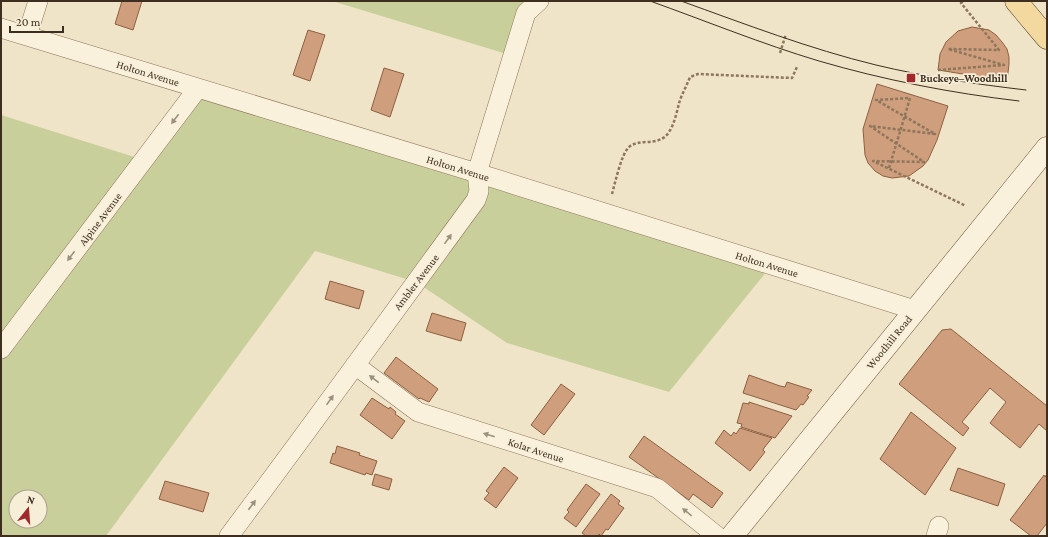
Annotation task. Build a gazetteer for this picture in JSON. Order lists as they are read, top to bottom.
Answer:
{
  "streets": {
    "main road": ["Woodhill Road"],
    "street": [
      "Holton Avenue",
      "Alpine Avenue",
      "Ambler Avenue",
      "Kolar Avenue"
    ]
  },
  "crossings": [
    ["Holton Avenue", "Alpine Avenue"],
    ["Holton Avenue", "Ambler Avenue"],
    ["Holton Avenue", "Woodhill Road"],
    ["Ambler Avenue", "Kolar Avenue"]
  ],
  "one_way": ["Alpine Avenue", "Ambler Avenue", "Kolar Avenue"],
  "places": {
    "transit": ["Buckeye–Woodhill"]
  },
  "scale_bar": "20 m",
  "north": "top"
}
